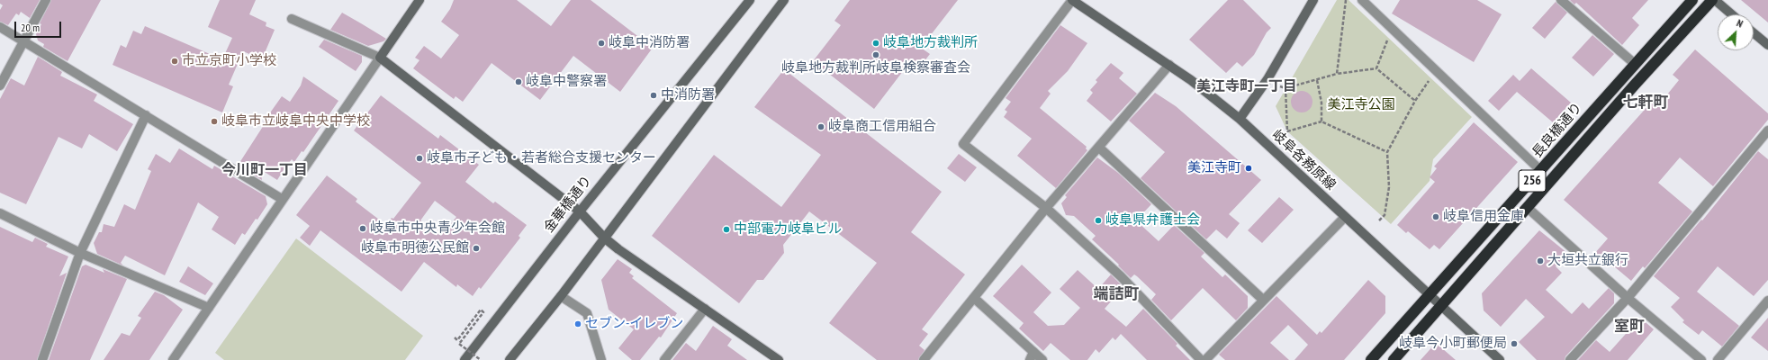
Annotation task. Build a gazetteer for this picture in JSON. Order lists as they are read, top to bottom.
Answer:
{
  "streets": {
    "highway": ["長良橋通り", "256"],
    "main road": ["岐阜各務原線", "金華橋通り"]
  },
  "crossings": [
    ["長良橋通り", "岐阜各務原線"],
    ["岐阜各務原線", "256"]
  ],
  "districts": [
    "美江寺町一丁目",
    "七軒町",
    "今川町一丁目",
    "端詰町",
    "室町"
  ],
  "parks": ["美江寺公園"],
  "places": [
    "岐阜中消防署",
    "岐阜地方裁判所",
    "岐阜地方裁判所岐阜検察審査会",
    "市立京町小学校",
    "岐阜中警察署",
    "中消防署",
    "岐阜市立岐阜中央中学校",
    "岐阜商工信用組合",
    "岐阜市子ども・若者総合支援センター",
    "美江寺町",
    "岐阜信用金庫",
    "岐阜県弁護士会",
    "岐阜市中央青少年会館",
    "中部電力岐阜ビル",
    "岐阜市明徳公民館",
    "大垣共立銀行",
    "セブン-イレブン",
    "岐阜今小町郵便局"
  ],
  "scale_bar": "20 m",
  "north": "top right"
}
